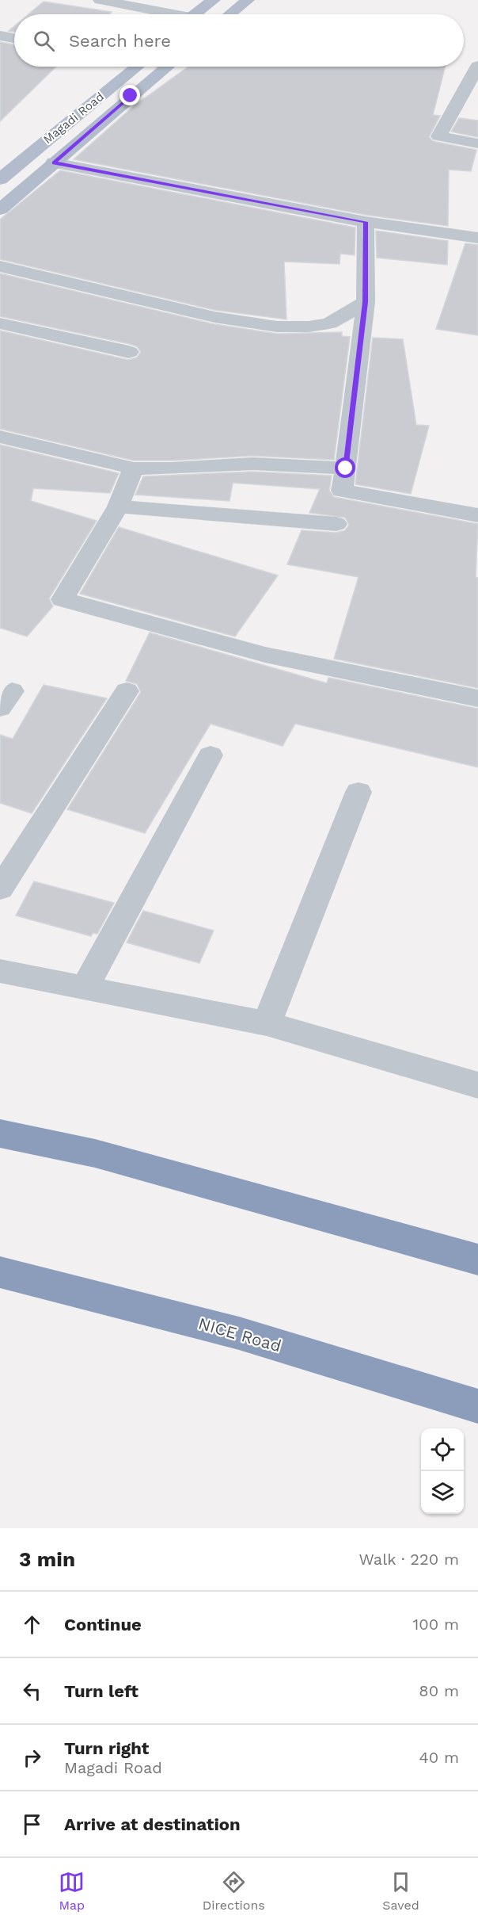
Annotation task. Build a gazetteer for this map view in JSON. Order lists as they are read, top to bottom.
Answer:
{
  "streets": {
    "highway": ["NICE Road"],
    "main road": ["Magadi Road"]
  },
  "page": {
    "search": "Search here",
    "heading": ["3 min", "Walk · 220 m"],
    "list": [
      ["Continue", "100 m"],
      ["Turn left", "80 m"],
      ["Turn right", "Magadi Road", "40 m"],
      "Arrive at destination"
    ],
    "nav": ["Map", "Directions", "Saved"]
  }
}
